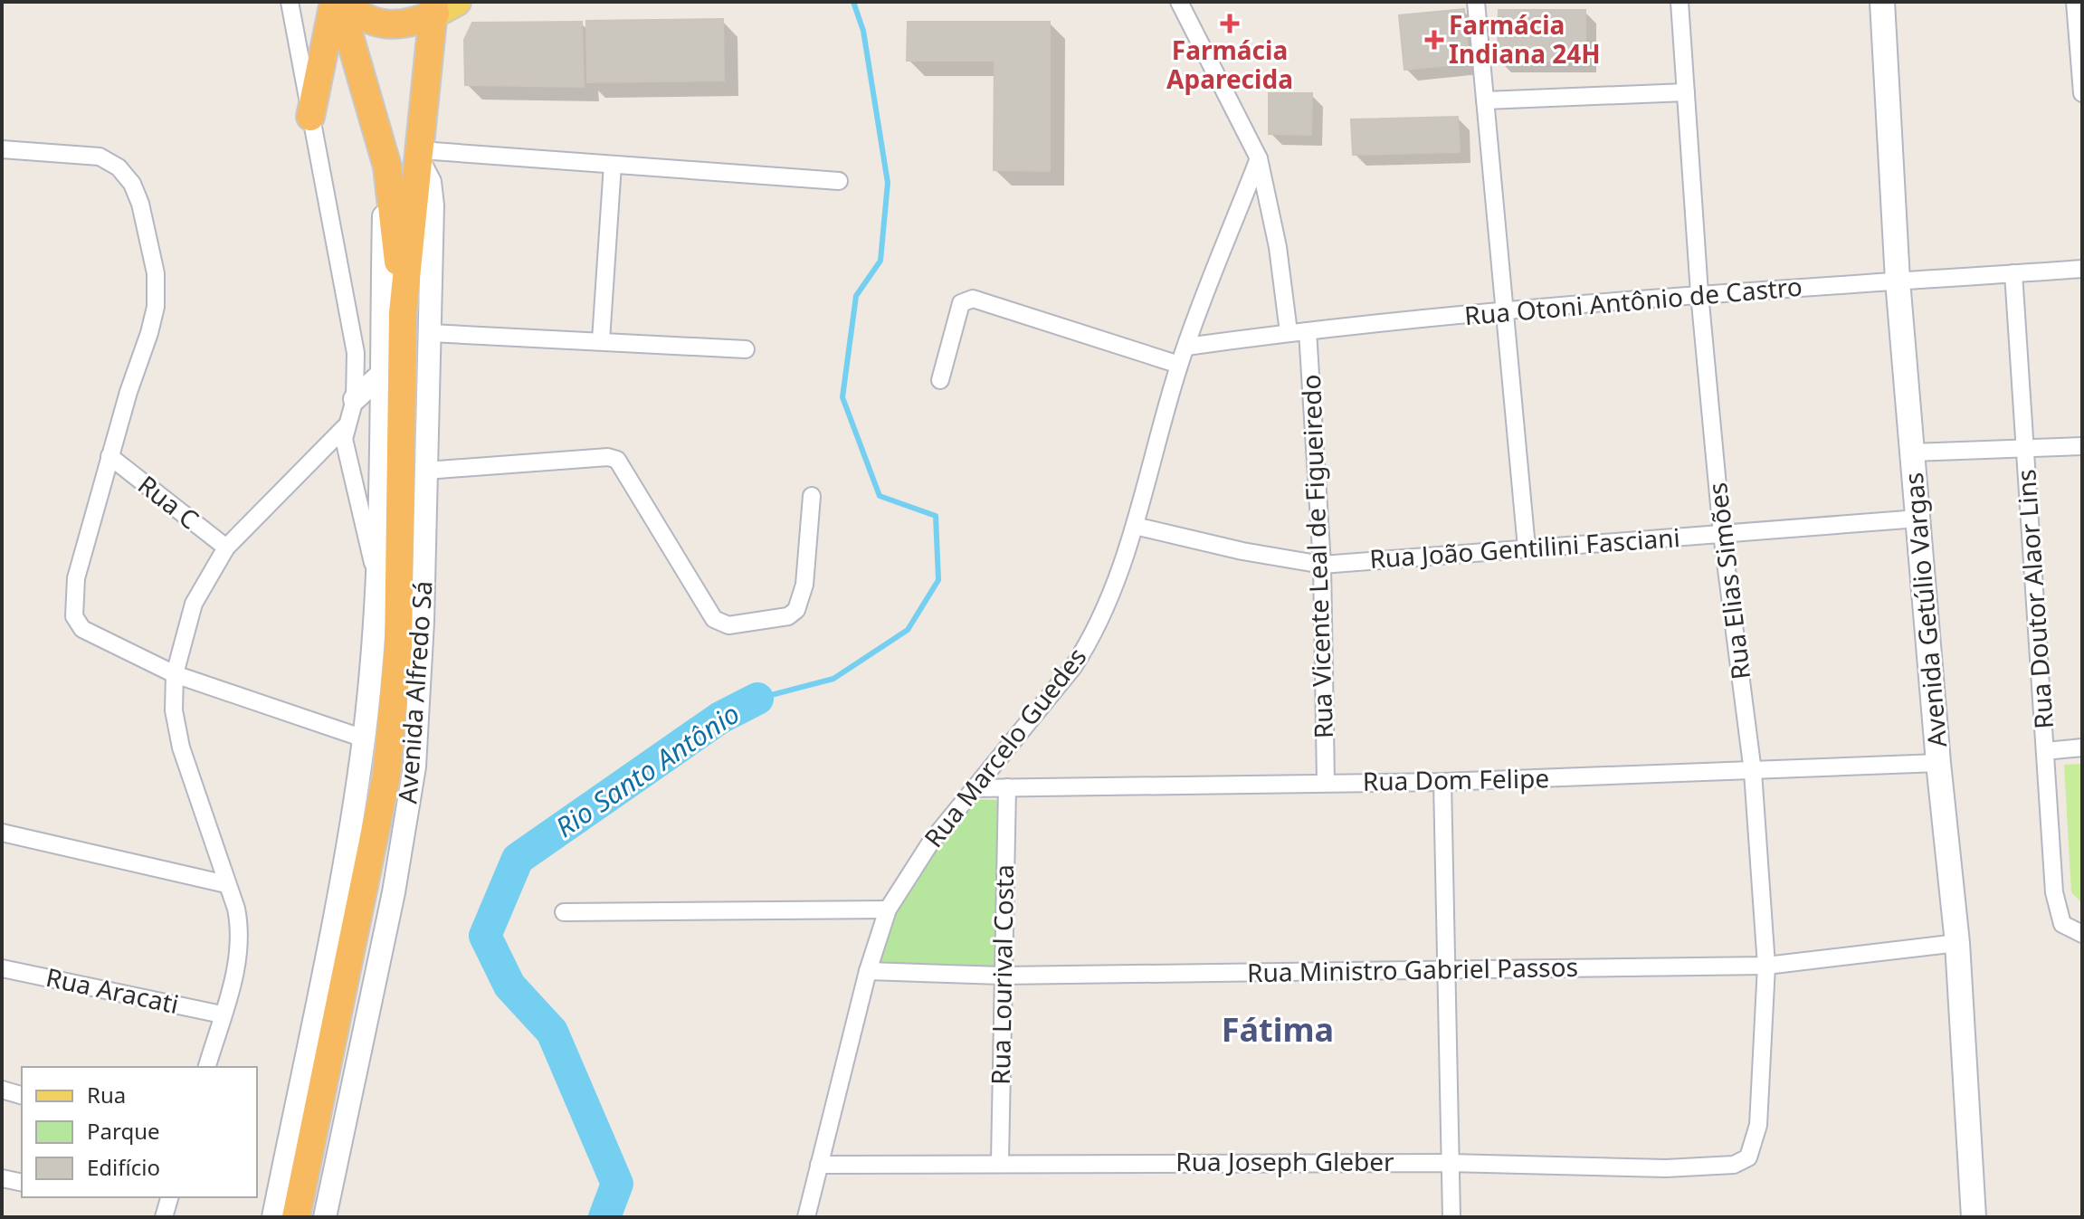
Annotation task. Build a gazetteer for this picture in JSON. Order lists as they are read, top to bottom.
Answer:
{
  "streets": {
    "highway": ["Avenida Alfredo Sá"],
    "main road": ["Avenida Getúlio Vargas"],
    "street": [
      "Rua Otoni Antônio de Castro",
      "Rua C",
      "Rua João Gentilini Fasciani",
      "Rua Vicente Leal de Figueiredo",
      "Rua Elias Simões",
      "Rua Doutor Alaor Lins",
      "Rua Marcelo Guedes",
      "Rua Dom Felipe",
      "Rua Ministro Gabriel Passos",
      "Rua Lourival Costa",
      "Rua Aracati",
      "Rua Joseph Gleber"
    ]
  },
  "crossings": [
    ["Rua Otoni Antônio de Castro", "Rua Vicente Leal de Figueiredo"],
    ["Rua Otoni Antônio de Castro", "Rua Elias Simões"],
    ["Rua Otoni Antônio de Castro", "Rua Doutor Alaor Lins"],
    ["Rua Otoni Antônio de Castro", "Avenida Getúlio Vargas"],
    ["Rua Otoni Antônio de Castro", "Rua Marcelo Guedes"],
    ["Rua João Gentilini Fasciani", "Rua Vicente Leal de Figueiredo"],
    ["Rua João Gentilini Fasciani", "Rua Elias Simões"],
    ["Rua João Gentilini Fasciani", "Avenida Getúlio Vargas"],
    ["Rua João Gentilini Fasciani", "Rua Marcelo Guedes"],
    ["Rua Vicente Leal de Figueiredo", "Rua Dom Felipe"],
    ["Rua Elias Simões", "Rua Dom Felipe"],
    ["Rua Elias Simões", "Rua Ministro Gabriel Passos"],
    ["Rua Elias Simões", "Rua Joseph Gleber"],
    ["Avenida Getúlio Vargas", "Rua Dom Felipe"],
    ["Avenida Getúlio Vargas", "Rua Ministro Gabriel Passos"],
    ["Rua Marcelo Guedes", "Rua Dom Felipe"],
    ["Rua Marcelo Guedes", "Rua Ministro Gabriel Passos"],
    ["Rua Marcelo Guedes", "Rua Joseph Gleber"],
    ["Rua Dom Felipe", "Rua Lourival Costa"],
    ["Rua Ministro Gabriel Passos", "Rua Lourival Costa"],
    ["Rua Lourival Costa", "Rua Joseph Gleber"]
  ],
  "districts": ["Fátima"],
  "water": ["Rio Santo Antônio"],
  "places": {
    "health": ["Farmácia Aparecida", "Farmácia Indiana 24H"]
  },
  "legend": ["Rua", "Parque", "Edifício"]
}
